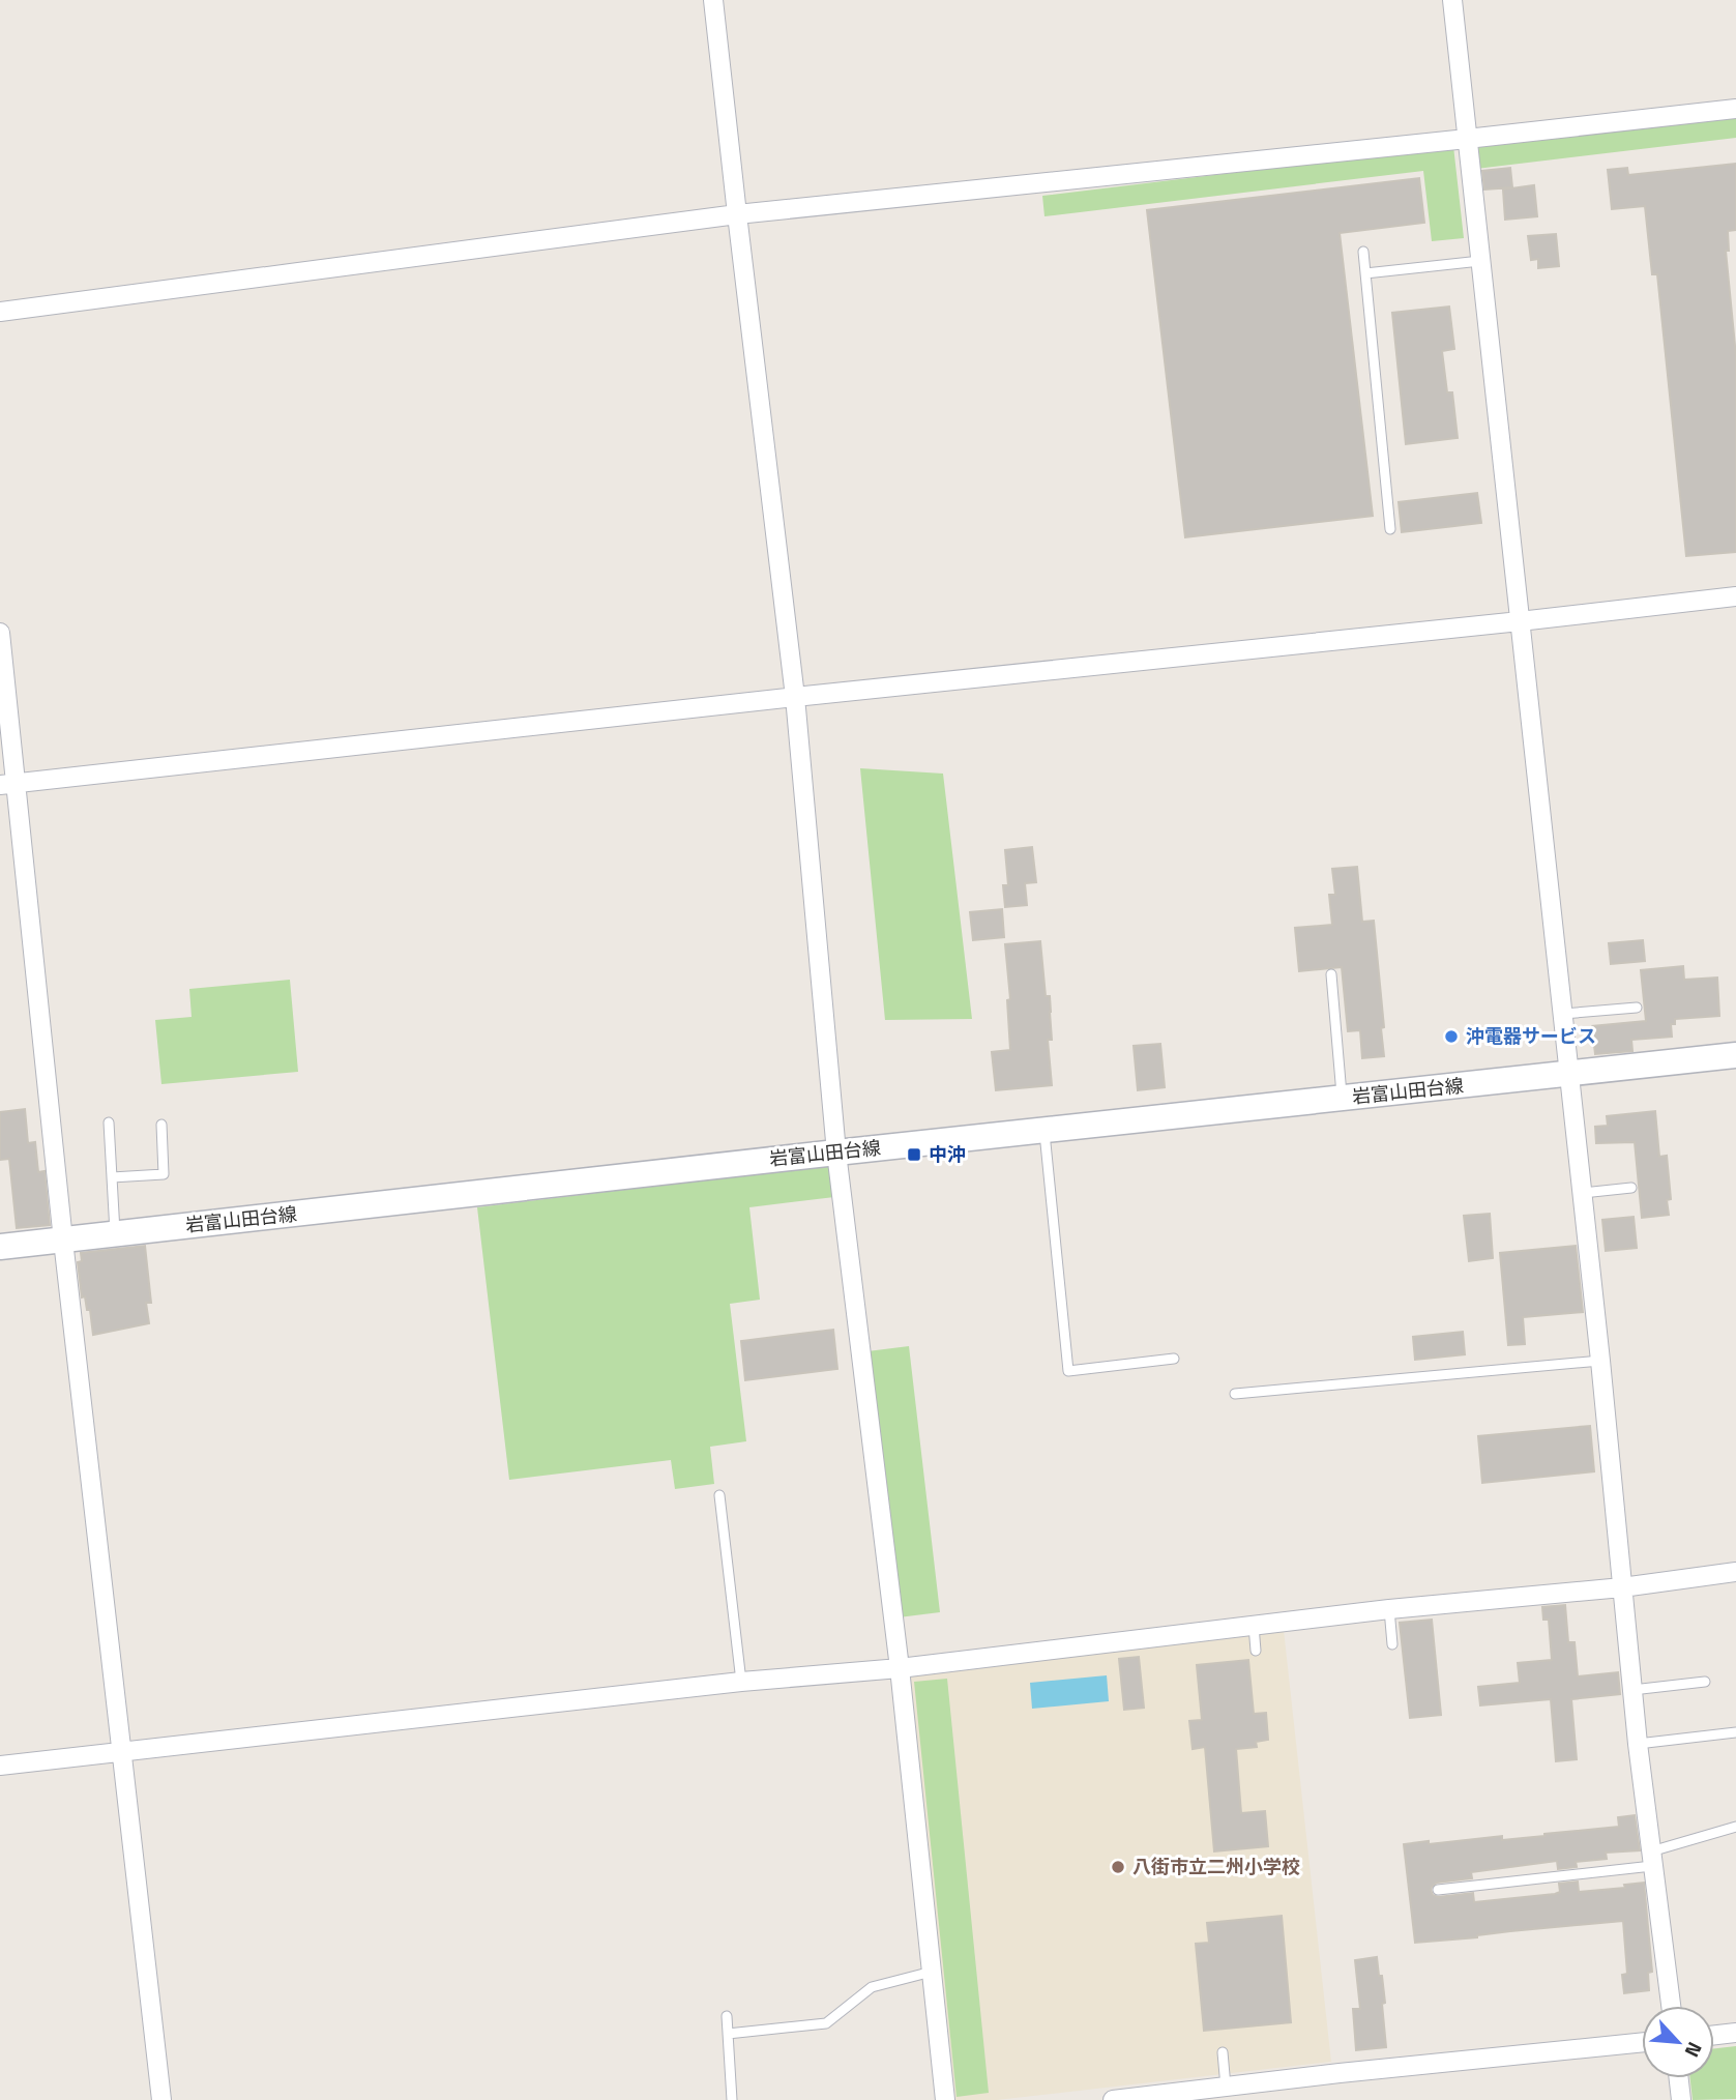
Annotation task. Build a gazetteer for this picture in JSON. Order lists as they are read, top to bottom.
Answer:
{
  "streets": {
    "main road": ["岩富山田台線"]
  },
  "places": {
    "other": ["沖電器サービス", "八街市立二州小学校"],
    "transit": ["中沖"]
  },
  "north": "bottom right"
}
